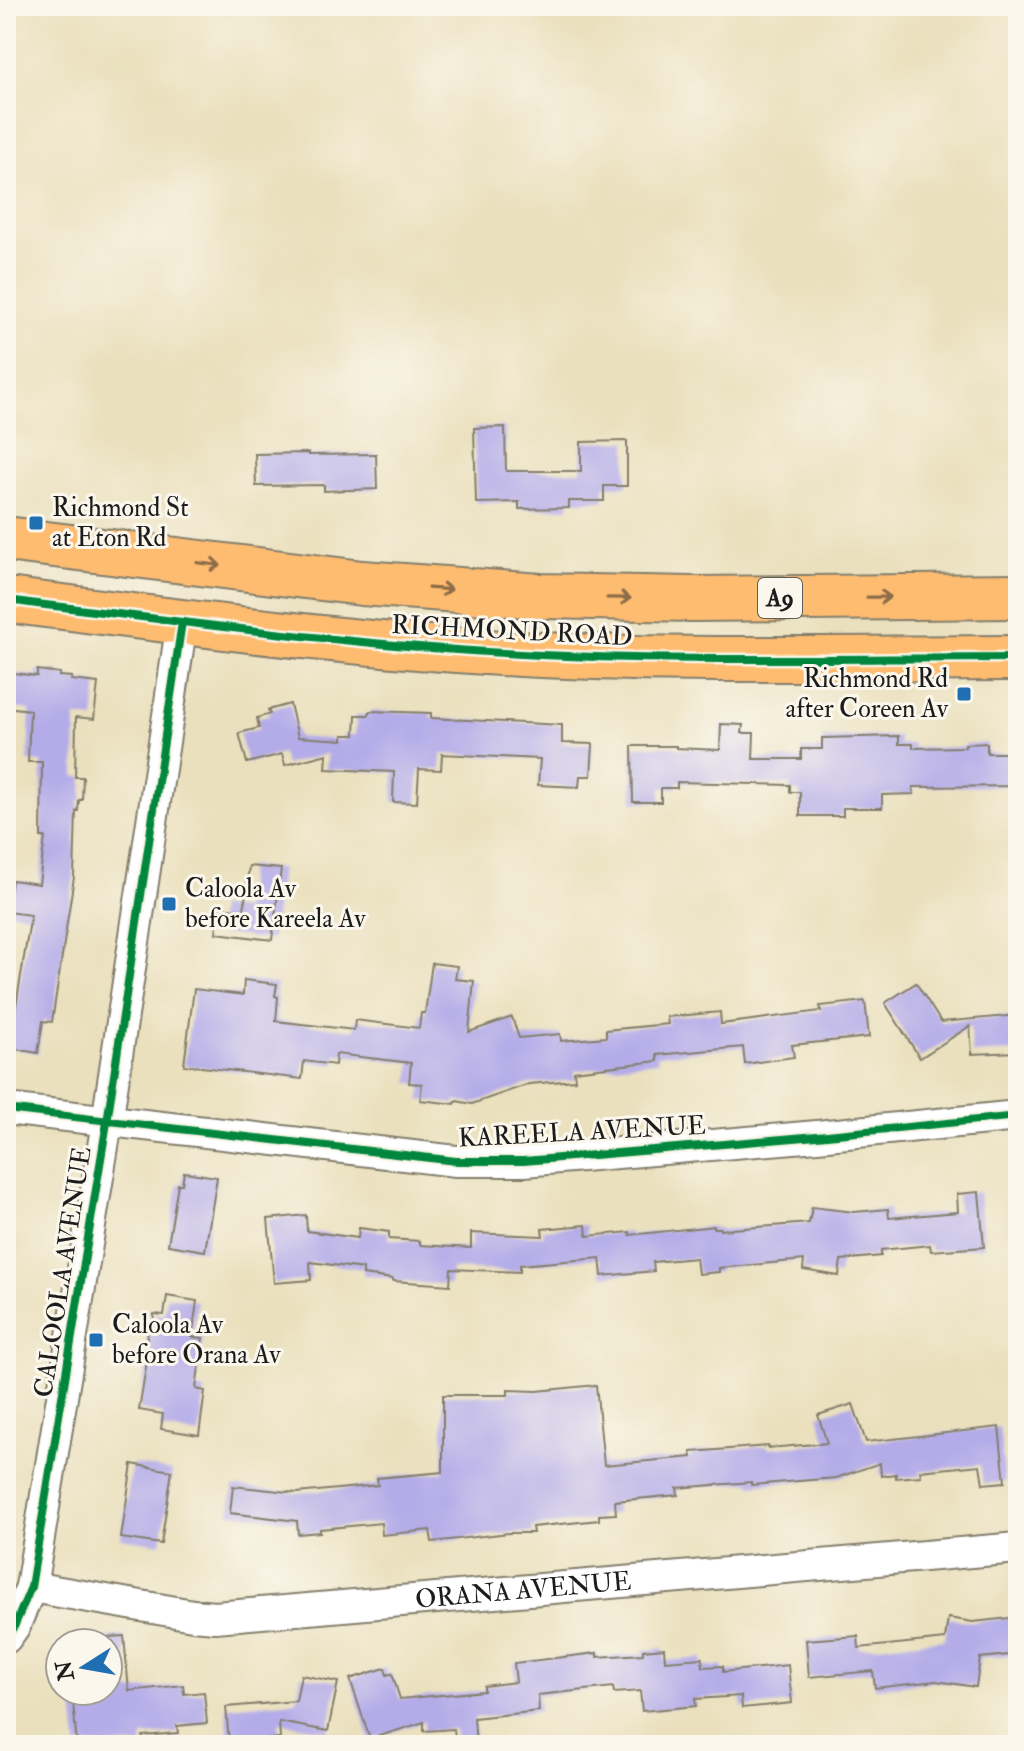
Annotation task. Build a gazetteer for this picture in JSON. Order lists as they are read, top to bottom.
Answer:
{
  "streets": {
    "highway": ["A9", "RICHMOND ROAD"],
    "street": ["KAREELA AVENUE", "CALOOLA AVENUE", "ORANA AVENUE"]
  },
  "crossings": [
    ["RICHMOND ROAD", "CALOOLA AVENUE"],
    ["KAREELA AVENUE", "CALOOLA AVENUE"],
    ["CALOOLA AVENUE", "ORANA AVENUE"]
  ],
  "places": {
    "transit": [
      "Richmond St at Eton Rd",
      "Richmond Rd after Coreen Av",
      "Caloola Av before Kareela Av",
      "Caloola Av before Orana Av"
    ]
  },
  "north": "left"
}
